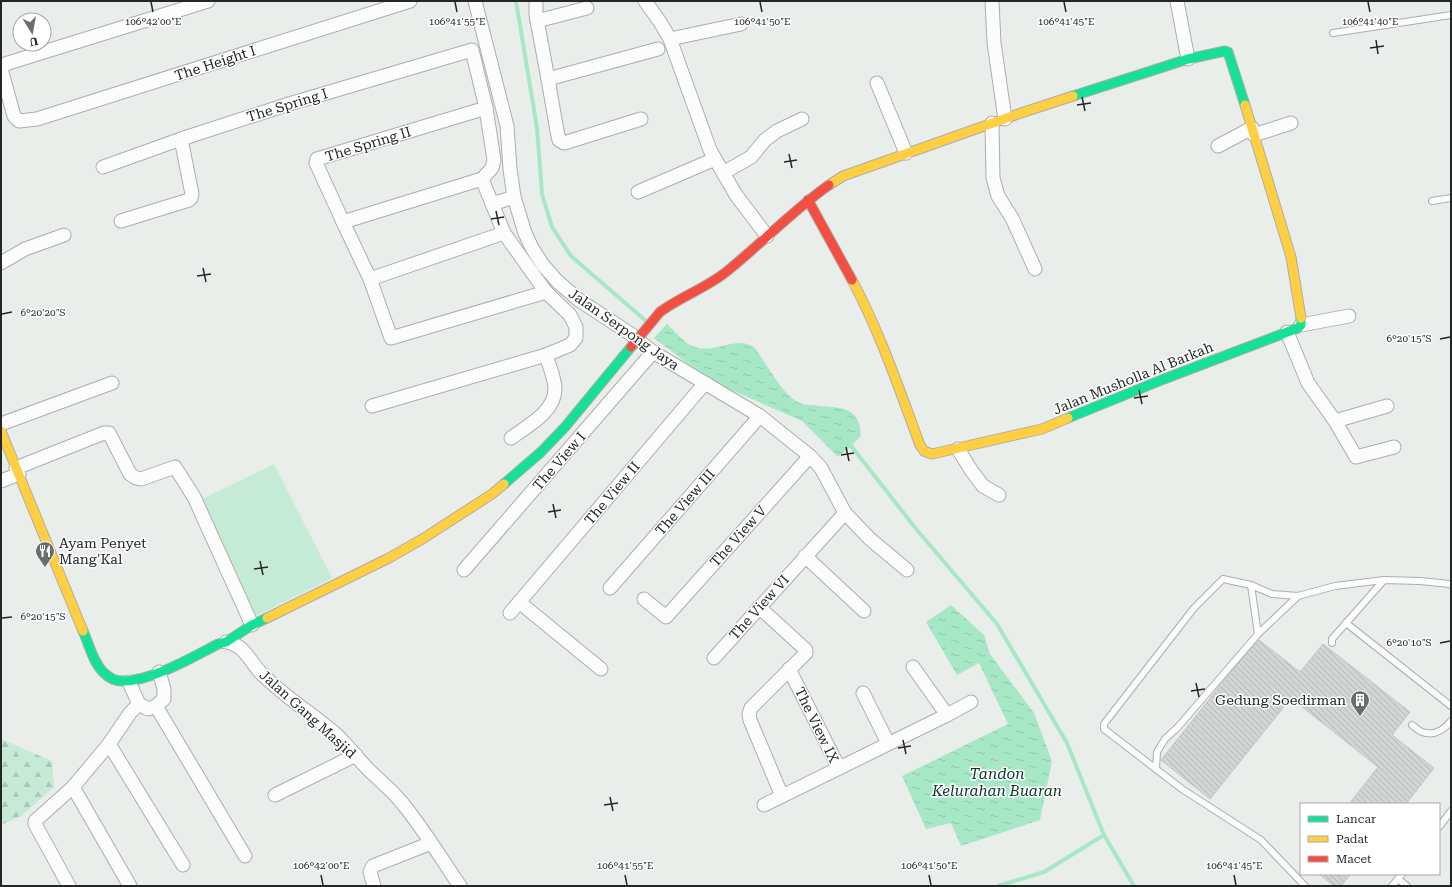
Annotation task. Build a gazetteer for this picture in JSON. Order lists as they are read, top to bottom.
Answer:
{
  "streets": {
    "street": [
      "The Height I",
      "The Spring I",
      "The Spring II",
      "Jalan Serpong Jaya",
      "Jalan Musholla Al Barkah",
      "The View I",
      "The View II",
      "The View III",
      "The View V",
      "The View VI",
      "Jalan Gang Masjid",
      "The View IX"
    ]
  },
  "crossings": [
    ["The Spring I", "The Spring II"],
    ["Jalan Serpong Jaya", "The View I"],
    ["Jalan Serpong Jaya", "The View II"],
    ["Jalan Serpong Jaya", "The View III"],
    ["Jalan Serpong Jaya", "The View V"],
    ["Jalan Serpong Jaya", "The View VI"],
    ["The View VI", "The View IX"]
  ],
  "water": ["Tandon Kelurahan Buaran"],
  "places": {
    "restaurant": ["Ayam Penyet Mang'Kal"],
    "building": ["Gedung Soedirman"]
  },
  "legend": ["Lancar", "Padat", "Macet"],
  "north": "bottom",
  "coordinates": [
    "106°42'00\"E",
    "106°41'55\"E",
    "106°41'50\"E",
    "106°41'45\"E",
    "106°41'40\"E",
    "6°20'20\"S",
    "6°20'15\"S",
    "6°20'10\"S"
  ]
}
